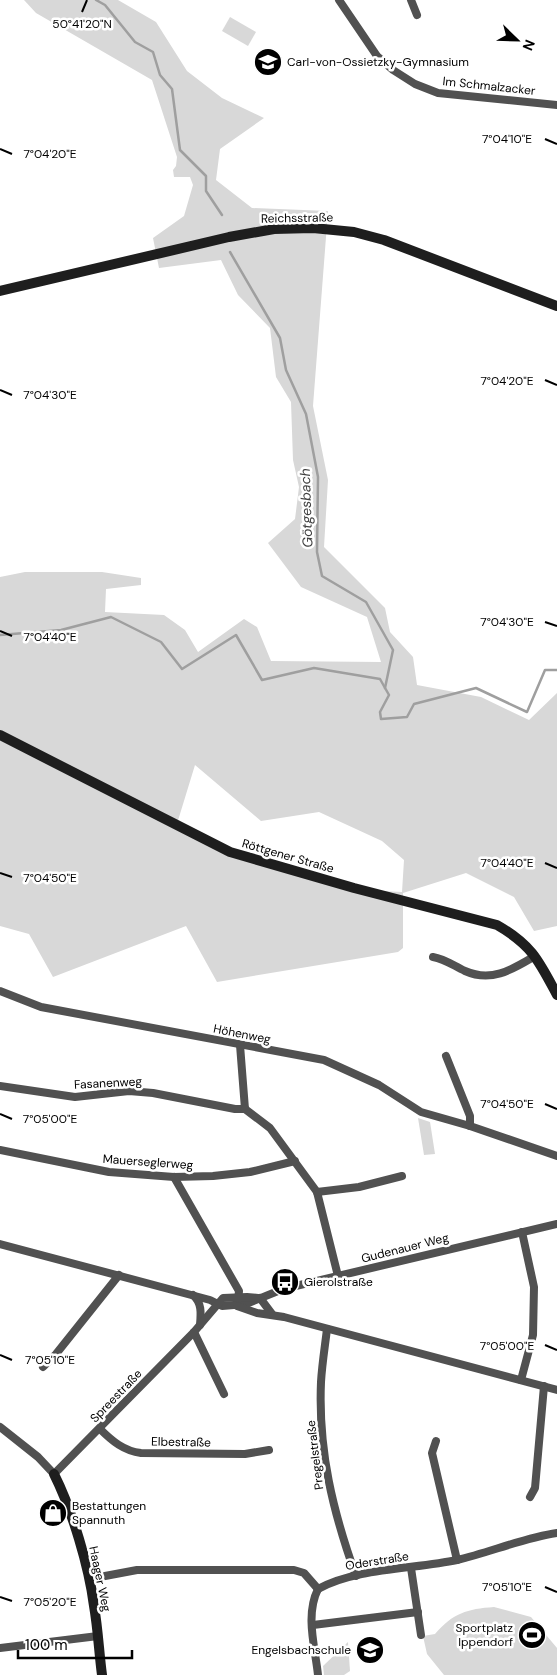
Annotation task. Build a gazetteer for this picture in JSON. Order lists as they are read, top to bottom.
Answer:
{
  "streets": {
    "street": [
      "Im Schmalzacker",
      "Reichsstraße",
      "Röttgener Straße",
      "Höhenweg",
      "Fasanenweg",
      "Mauerseglerweg",
      "Gudenauer Weg",
      "Spreestraße",
      "Elbestraße",
      "Pregelstraße",
      "Oderstraße",
      "Haager Weg"
    ]
  },
  "crossings": [
    ["Gudenauer Weg", "Spreestraße"],
    ["Spreestraße", "Elbestraße"],
    ["Spreestraße", "Haager Weg"],
    ["Pregelstraße", "Oderstraße"]
  ],
  "water": ["Götgesbach"],
  "places": {
    "school or university": ["Carl-von-Ossietzky-Gymnasium", "Engelsbachschule"],
    "bus stop": ["Gierolstraße"],
    "shop": ["Bestattungen Spannuth"],
    "sports": ["Sportplatz Ippendorf"]
  },
  "scale_bar": "100 m",
  "north": "bottom right",
  "coordinates": [
    "50°41'20\"N",
    "7°04'10\"E",
    "7°04'20\"E",
    "7°04'30\"E",
    "7°04'40\"E",
    "7°04'50\"E",
    "7°05'00\"E",
    "7°05'10\"E",
    "7°05'20\"E"
  ]
}
